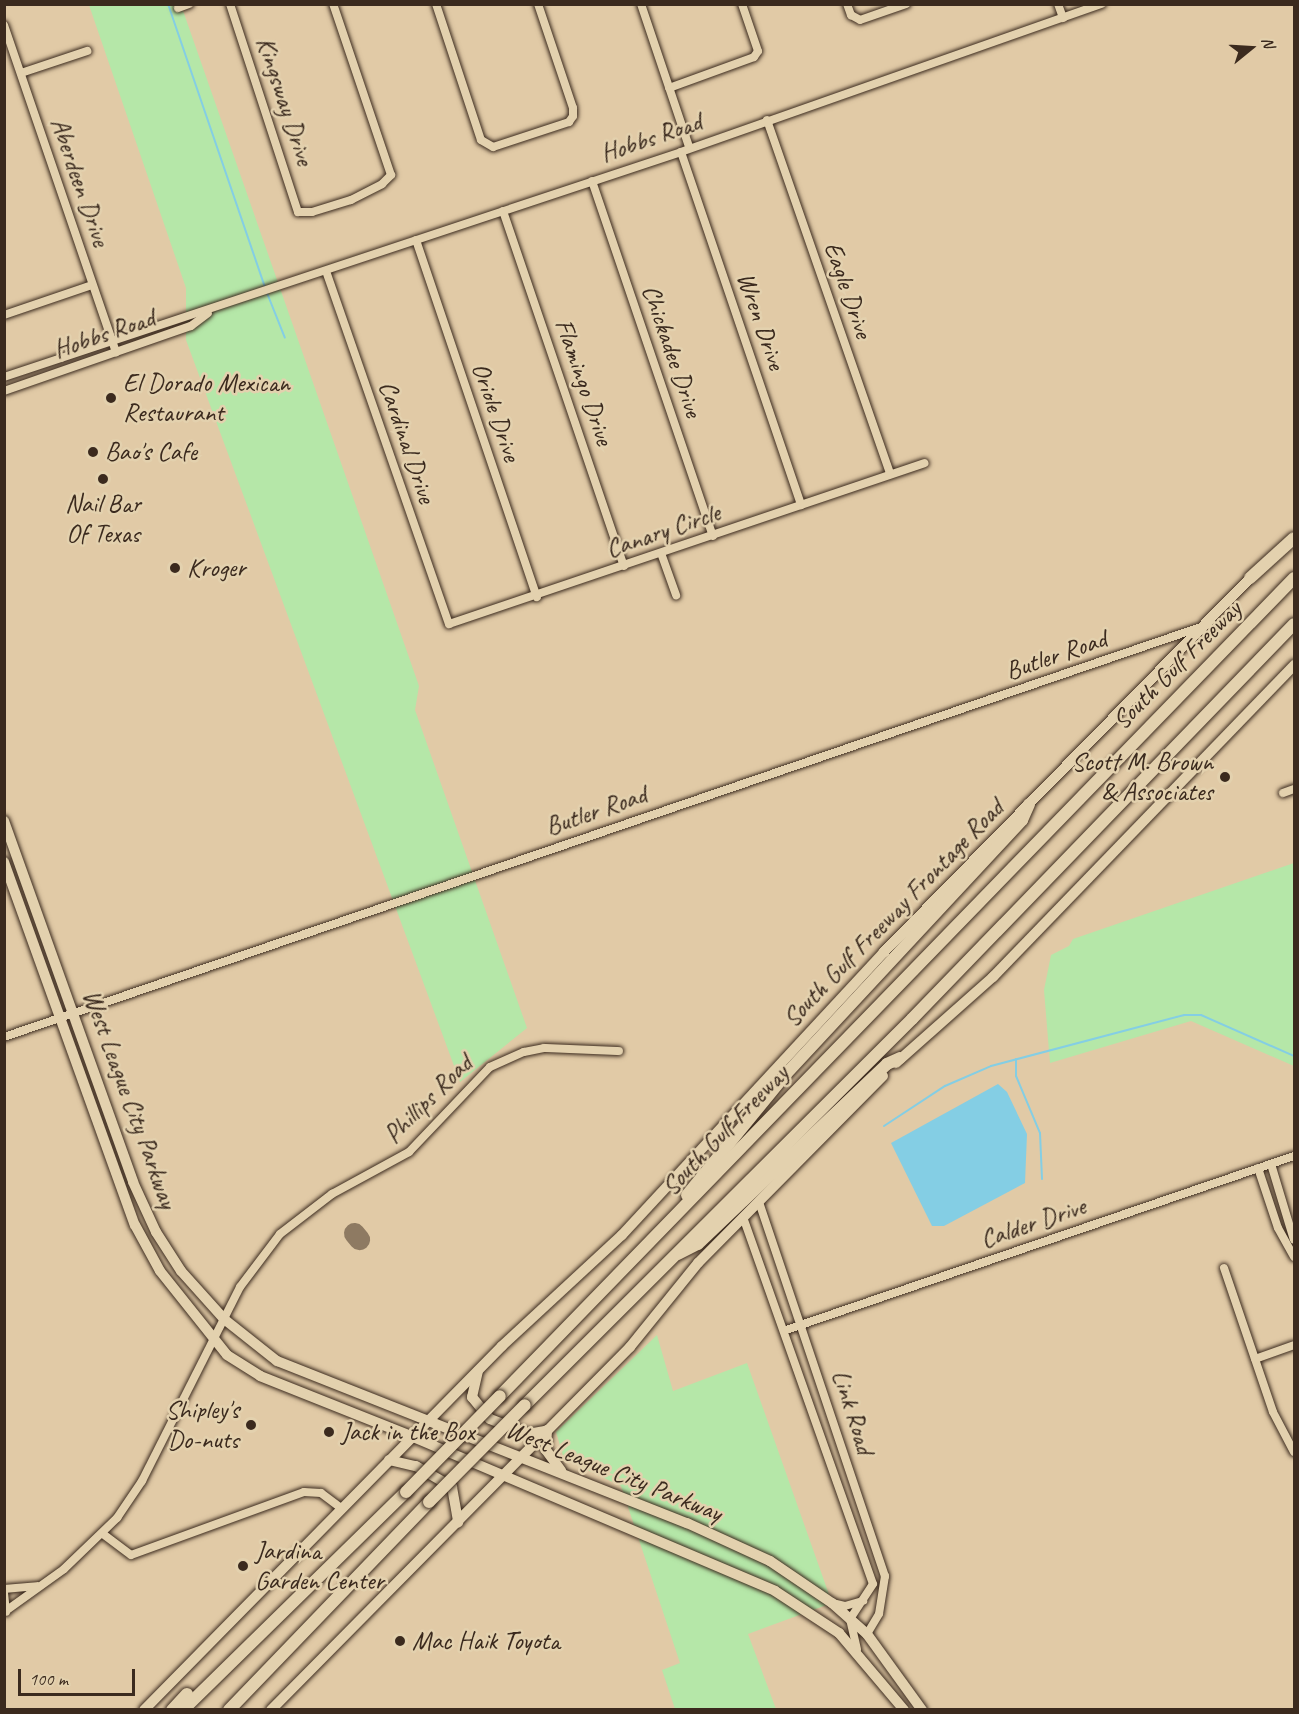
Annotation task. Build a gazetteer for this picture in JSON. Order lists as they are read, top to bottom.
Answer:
{
  "streets": {
    "highway": ["South Gulf Freeway"],
    "main road": ["South Gulf Freeway Frontage Road", "West League City Parkway"],
    "street": [
      "Kingsway Drive",
      "Hobbs Road",
      "Aberdeen Drive",
      "Eagle Drive",
      "Wren Drive",
      "Chickadee Drive",
      "Flamingo Drive",
      "Oriole Drive",
      "Cardinal Drive",
      "Canary Circle",
      "Butler Road",
      "Phillips Road",
      "Calder Drive",
      "Link Road"
    ]
  },
  "crossings": [
    ["Hobbs Road", "Aberdeen Drive"],
    ["Hobbs Road", "Eagle Drive"],
    ["Hobbs Road", "Wren Drive"],
    ["Hobbs Road", "Chickadee Drive"],
    ["Hobbs Road", "Flamingo Drive"],
    ["Hobbs Road", "Oriole Drive"],
    ["Hobbs Road", "Cardinal Drive"],
    ["Eagle Drive", "Canary Circle"],
    ["Wren Drive", "Canary Circle"],
    ["Chickadee Drive", "Canary Circle"],
    ["Flamingo Drive", "Canary Circle"],
    ["Oriole Drive", "Canary Circle"],
    ["Cardinal Drive", "Canary Circle"],
    ["Butler Road", "South Gulf Freeway Frontage Road"],
    ["Butler Road", "West League City Parkway"],
    ["South Gulf Freeway Frontage Road", "West League City Parkway"],
    ["West League City Parkway", "Phillips Road"],
    ["West League City Parkway", "Link Road"],
    ["Calder Drive", "Link Road"]
  ],
  "places": [
    "El Dorado Mexican Restaurant",
    "Bao's Cafe",
    "Nail Bar Of Texas",
    "Kroger",
    "Scott M. Brown & Associates",
    "Shipley's Do-nuts",
    "Jack in the Box",
    "Jardina Garden Center",
    "Mac Haik Toyota"
  ],
  "scale_bar": "100 m",
  "north": "right"
}
